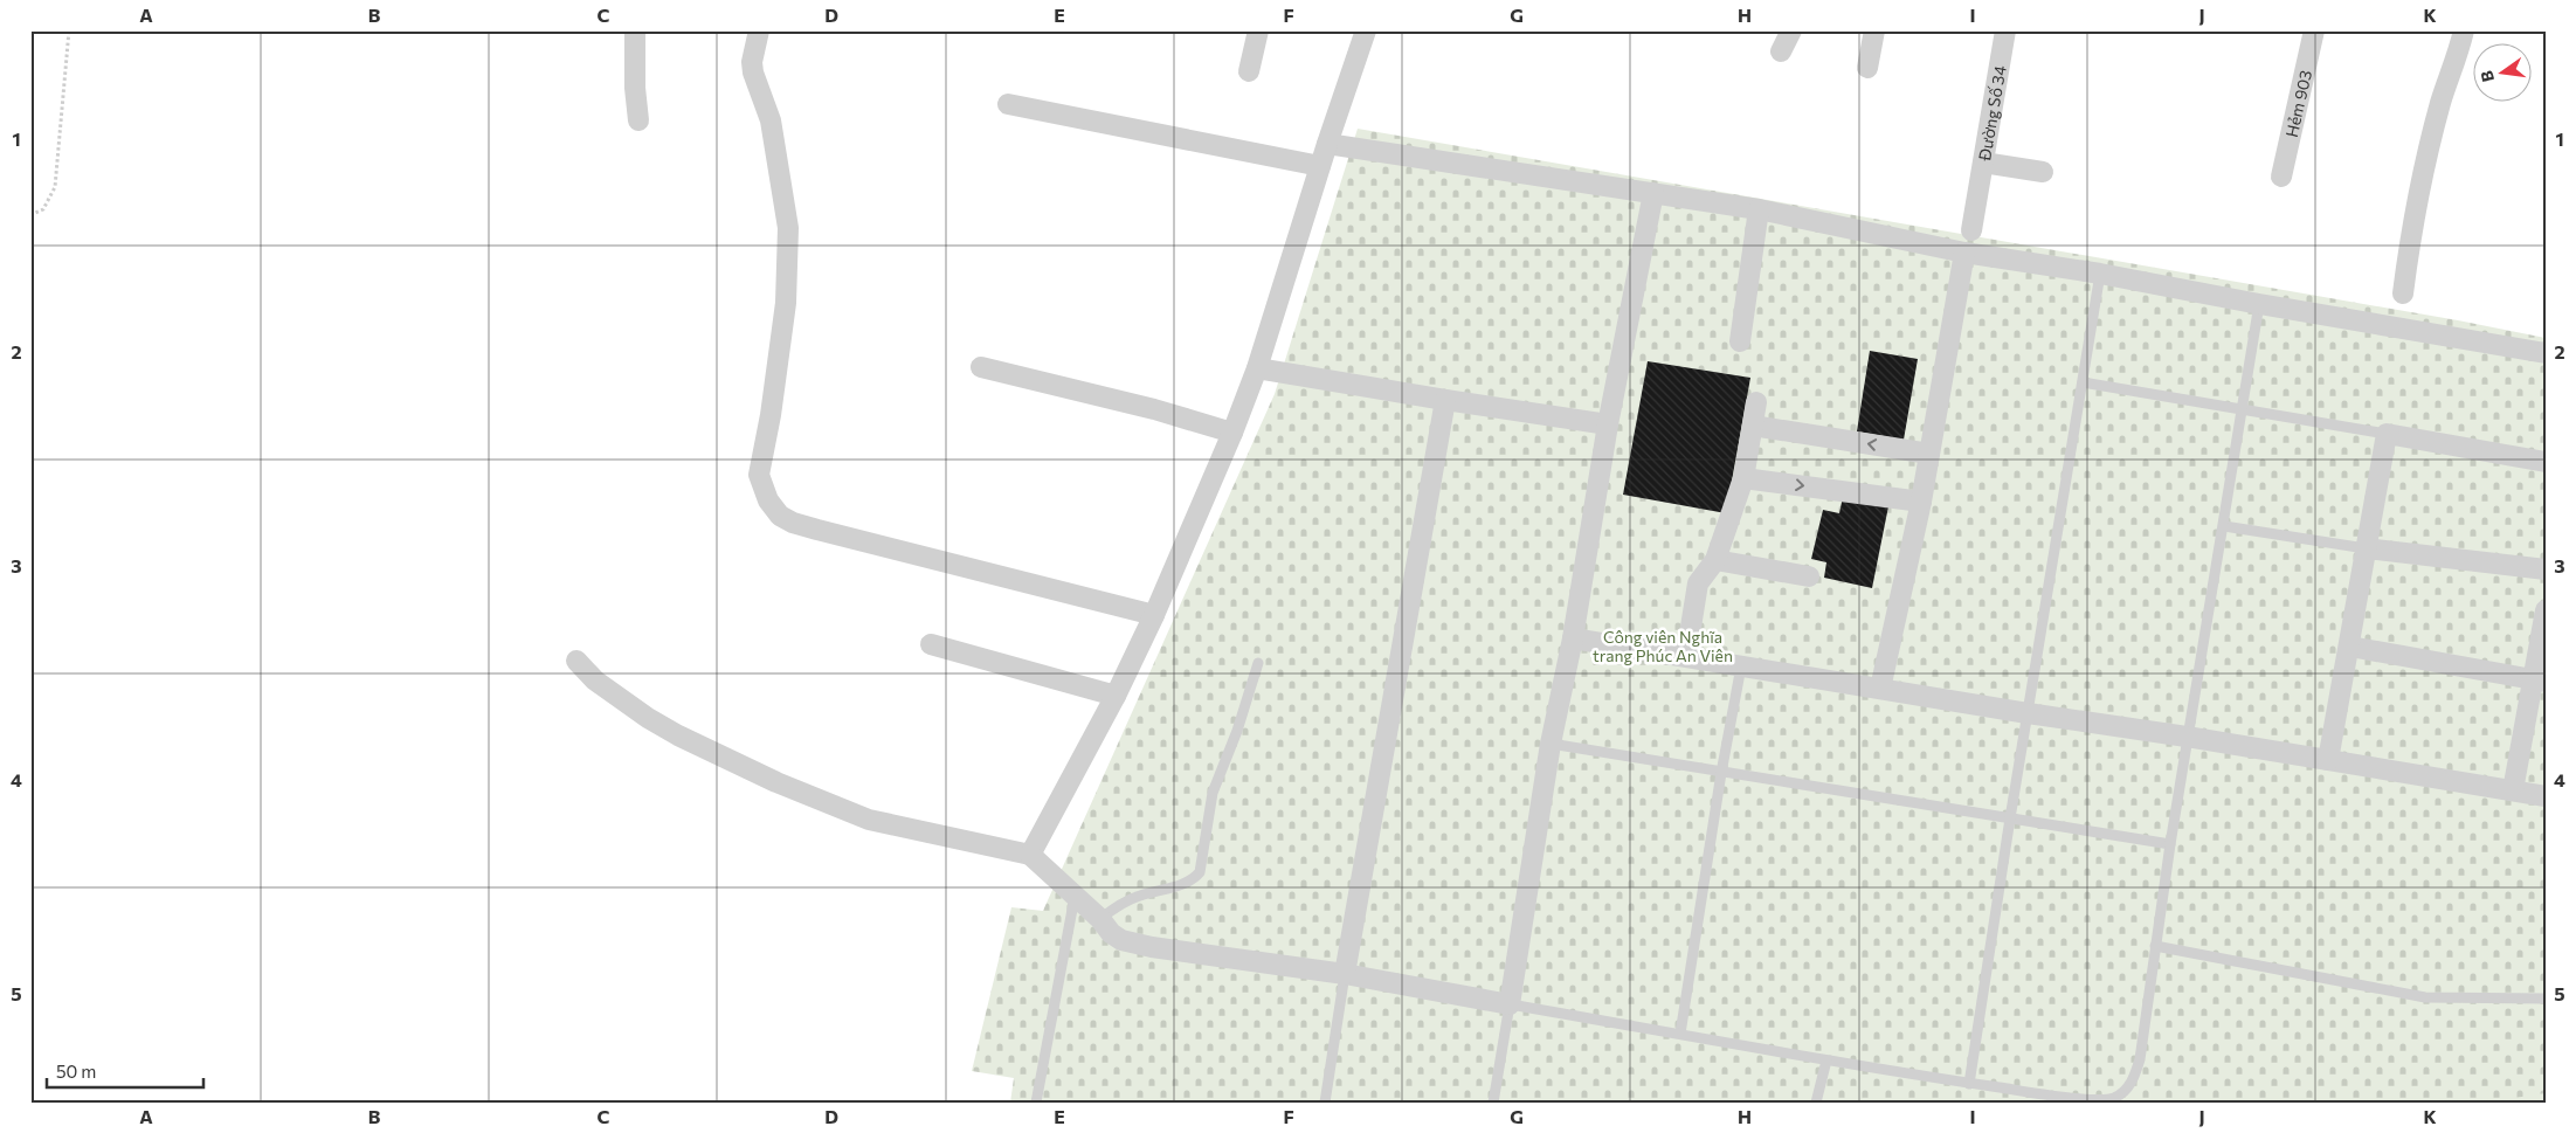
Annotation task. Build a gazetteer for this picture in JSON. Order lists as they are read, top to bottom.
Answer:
{
  "streets": {
    "street": ["Hẻm 903", "Đường Số 34"]
  },
  "parks": ["Công viên Nghĩa trang Phúc An Viên"],
  "scale_bar": "50 m",
  "north": "left",
  "grid": {
    "columns": [
      "A",
      "B",
      "C",
      "D",
      "E",
      "F",
      "G",
      "H",
      "I",
      "J",
      "K"
    ],
    "rows": [
      "1",
      "2",
      "3",
      "4",
      "5"
    ]
  }
}
